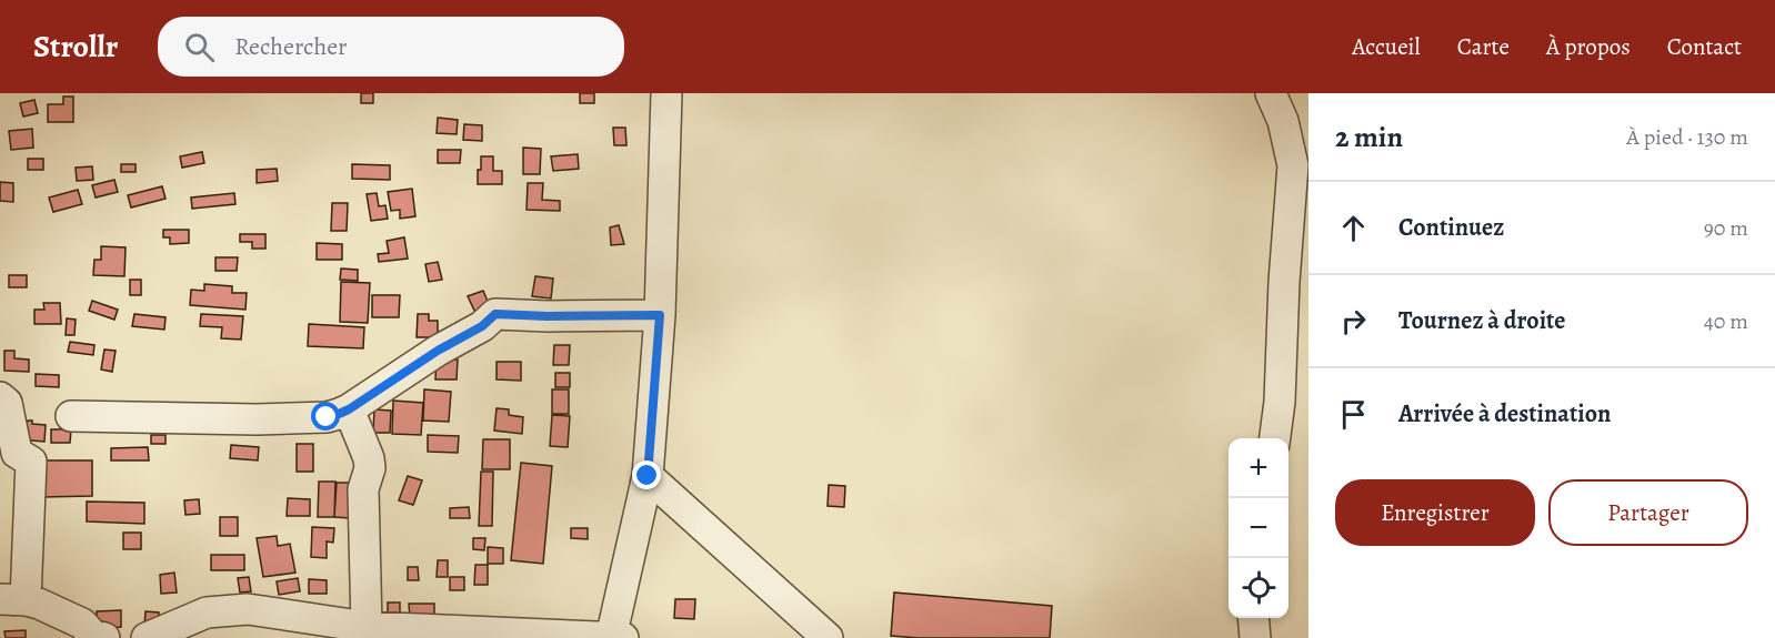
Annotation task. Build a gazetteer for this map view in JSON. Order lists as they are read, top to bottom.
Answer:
{
  "page": {
    "header": "Strollr",
    "search": "Rechercher",
    "nav": [
      "Accueil",
      "Carte",
      "À propos",
      "Contact"
    ],
    "heading": ["2 min", "À pied · 130 m"],
    "list": [
      ["Continuez", "90 m"],
      ["Tournez à droite", "40 m"],
      "Arrivée à destination"
    ],
    "map_buttons": ["+", "−"],
    "buttons": ["Enregistrer", "Partager"]
  }
}
